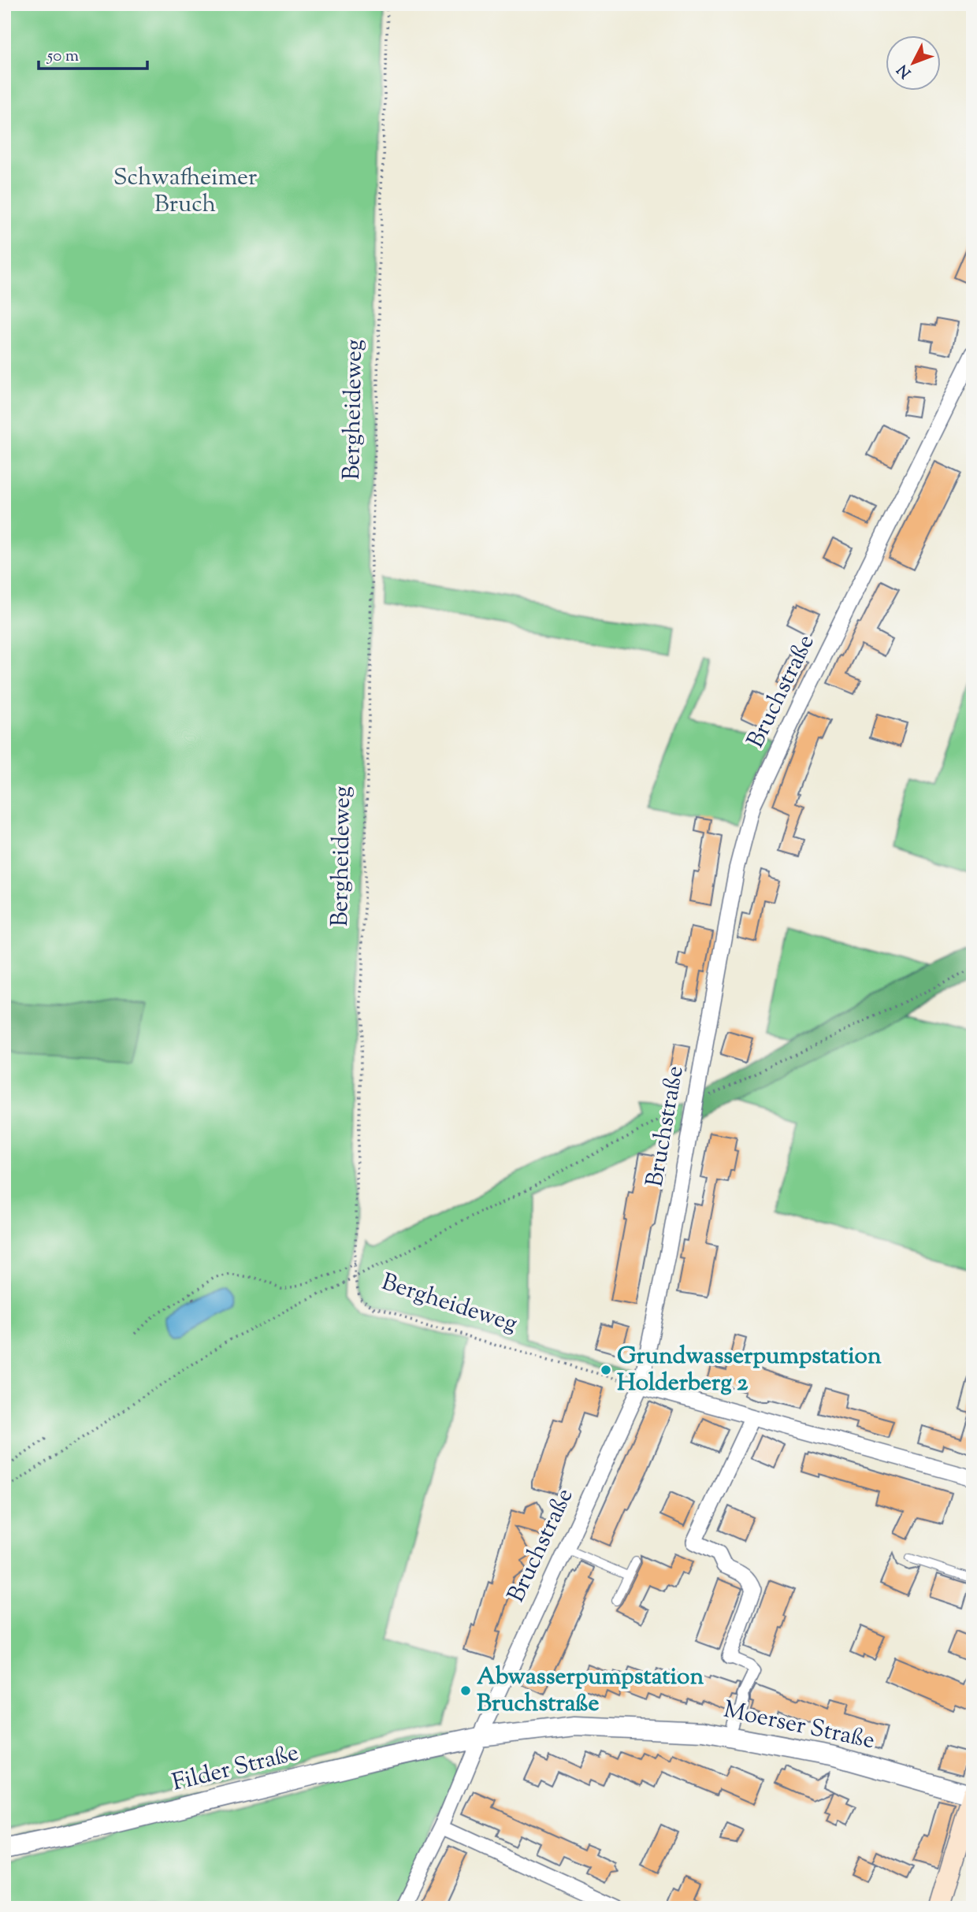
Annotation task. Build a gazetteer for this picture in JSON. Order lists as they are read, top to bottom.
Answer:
{
  "streets": {
    "street": ["Bruchstraße", "Moerser Straße", "Filder Straße"],
    "path": ["Bergheideweg"]
  },
  "crossings": [
    ["Bergheideweg", "Bruchstraße"],
    ["Bruchstraße", "Moerser Straße"],
    ["Bruchstraße", "Filder Straße"],
    ["Moerser Straße", "Filder Straße"]
  ],
  "parks": ["Schwafheimer Bruch"],
  "places": ["Grundwasserpumpstation Holderberg 2", "Abwasserpumpstation Bruchstraße"],
  "scale_bar": "50 m",
  "north": "bottom left"
}
